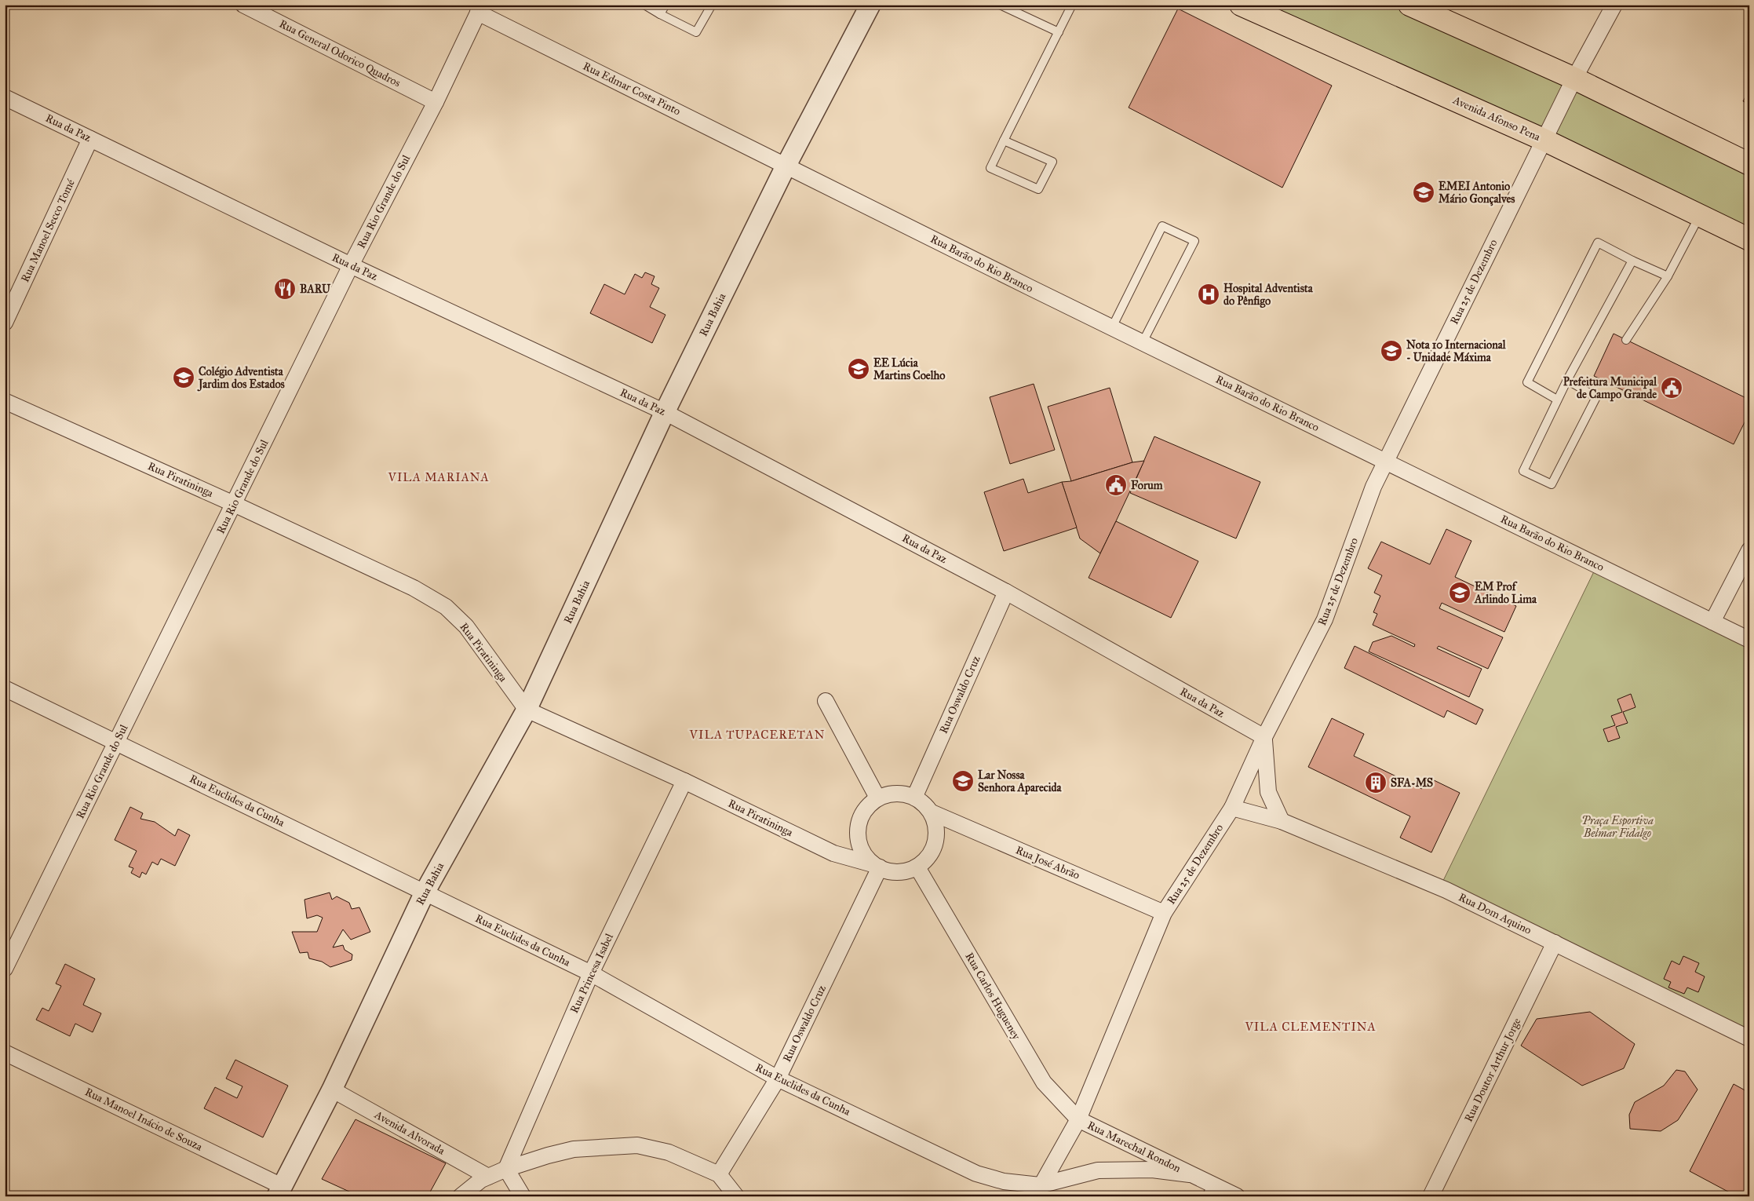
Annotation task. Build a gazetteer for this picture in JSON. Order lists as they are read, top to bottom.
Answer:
{
  "streets": {
    "main road": ["Avenida Afonso Pena"],
    "street": [
      "Rua General Odorico Quadros",
      "Rua Edmar Costa Pinto",
      "Rua da Paz",
      "Rua Rio Grande do Sul",
      "Rua Manoel Secco Tomé",
      "Rua Barão do Rio Branco",
      "Rua 25 de Dezembro",
      "Rua Bahia",
      "Rua Piratininga",
      "Rua Oswaldo Cruz",
      "Rua Euclides da Cunha",
      "Rua José Abrão",
      "Rua Dom Aquino",
      "Rua Princesa Isabel",
      "Rua Carlos Hugueney",
      "Rua Doutor Arthur Jorge",
      "Rua Manoel Inácio de Souza",
      "Avenida Alvorada",
      "Rua Marechal Rondon"
    ]
  },
  "crossings": [
    ["Rua General Odorico Quadros", "Rua Rio Grande do Sul"],
    ["Rua Edmar Costa Pinto", "Rua Rio Grande do Sul"],
    ["Rua Edmar Costa Pinto", "Rua Barão do Rio Branco"],
    ["Rua Edmar Costa Pinto", "Rua Bahia"],
    ["Avenida Afonso Pena", "Rua 25 de Dezembro"],
    ["Rua da Paz", "Rua Rio Grande do Sul"],
    ["Rua da Paz", "Rua Manoel Secco Tomé"],
    ["Rua da Paz", "Rua 25 de Dezembro"],
    ["Rua da Paz", "Rua Bahia"],
    ["Rua da Paz", "Rua Oswaldo Cruz"],
    ["Rua Rio Grande do Sul", "Rua Piratininga"],
    ["Rua Rio Grande do Sul", "Rua Euclides da Cunha"],
    ["Rua Barão do Rio Branco", "Rua 25 de Dezembro"],
    ["Rua Barão do Rio Branco", "Rua Bahia"],
    ["Rua 25 de Dezembro", "Rua Euclides da Cunha"],
    ["Rua 25 de Dezembro", "Rua José Abrão"],
    ["Rua 25 de Dezembro", "Rua Dom Aquino"],
    ["Rua 25 de Dezembro", "Rua Carlos Hugueney"],
    ["Rua 25 de Dezembro", "Rua Marechal Rondon"],
    ["Rua Bahia", "Rua Piratininga"],
    ["Rua Bahia", "Rua Euclides da Cunha"],
    ["Rua Bahia", "Rua Manoel Inácio de Souza"],
    ["Rua Bahia", "Avenida Alvorada"],
    ["Rua Piratininga", "Rua Oswaldo Cruz"],
    ["Rua Piratininga", "Rua José Abrão"],
    ["Rua Piratininga", "Rua Princesa Isabel"],
    ["Rua Piratininga", "Rua Carlos Hugueney"],
    ["Rua Oswaldo Cruz", "Rua Euclides da Cunha"],
    ["Rua Oswaldo Cruz", "Rua José Abrão"],
    ["Rua Oswaldo Cruz", "Rua Carlos Hugueney"],
    ["Rua Euclides da Cunha", "Rua Princesa Isabel"],
    ["Rua Euclides da Cunha", "Rua Marechal Rondon"],
    ["Rua José Abrão", "Rua Carlos Hugueney"],
    ["Rua Dom Aquino", "Rua Doutor Arthur Jorge"],
    ["Rua Carlos Hugueney", "Rua Marechal Rondon"]
  ],
  "districts": ["VILA MARIANA", "VILA TUPACERETAN", "VILA CLEMENTINA"],
  "parks": ["Praça Esportiva Belmar Fidalgo"],
  "places": {
    "school or university": [
      "EMEI Antonio Mário Gonçalves",
      "Nota 10 Internacional - Unidade Máxima",
      "EE Lúcia Martins Coelho",
      "Colégio Adventista Jardim dos Estados",
      "EM Prof Arlindo Lima",
      "Lar Nossa Senhora Aparecida"
    ],
    "restaurant": ["BARU"],
    "hospital": ["Hospital Adventista do Pênfigo"],
    "public building": ["Prefeitura Municipal de Campo Grande", "Forum"],
    "building": ["SFA-MS"]
  }
}
